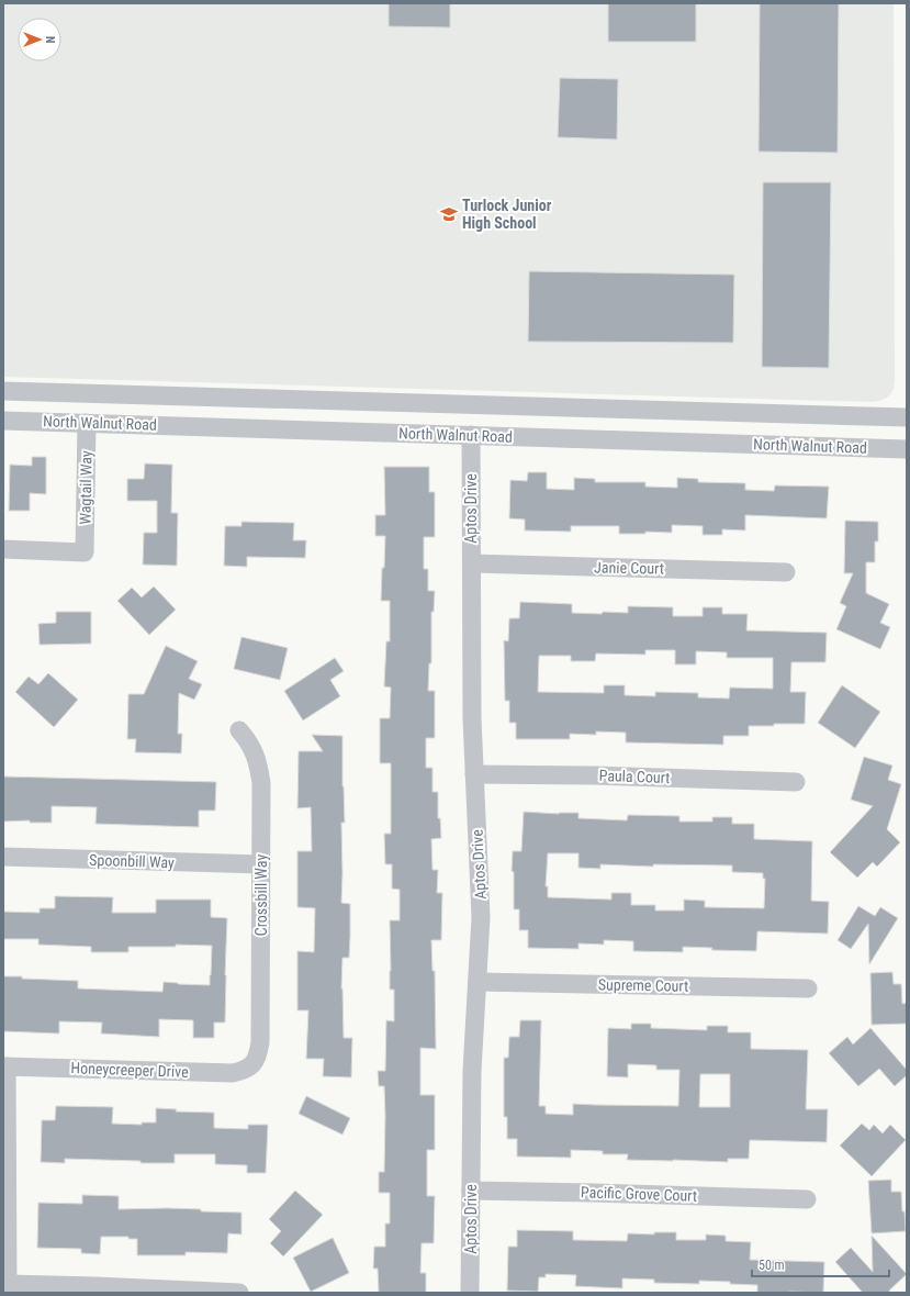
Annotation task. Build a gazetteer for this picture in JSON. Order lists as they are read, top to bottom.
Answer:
{
  "streets": {
    "street": [
      "North Walnut Road",
      "Wagtail Way",
      "Aptos Drive",
      "Janie Court",
      "Paula Court",
      "Spoonbill Way",
      "Crossbill Way",
      "Supreme Court",
      "Honeycreeper Drive",
      "Pacific Grove Court"
    ]
  },
  "crossings": [
    ["North Walnut Road", "Wagtail Way"],
    ["North Walnut Road", "Aptos Drive"],
    ["Aptos Drive", "Janie Court"],
    ["Aptos Drive", "Paula Court"],
    ["Aptos Drive", "Supreme Court"],
    ["Aptos Drive", "Pacific Grove Court"],
    ["Spoonbill Way", "Crossbill Way"],
    ["Crossbill Way", "Honeycreeper Drive"]
  ],
  "places": {
    "school or university": ["Turlock Junior High School"]
  },
  "scale_bar": "50 m",
  "north": "right"
}
